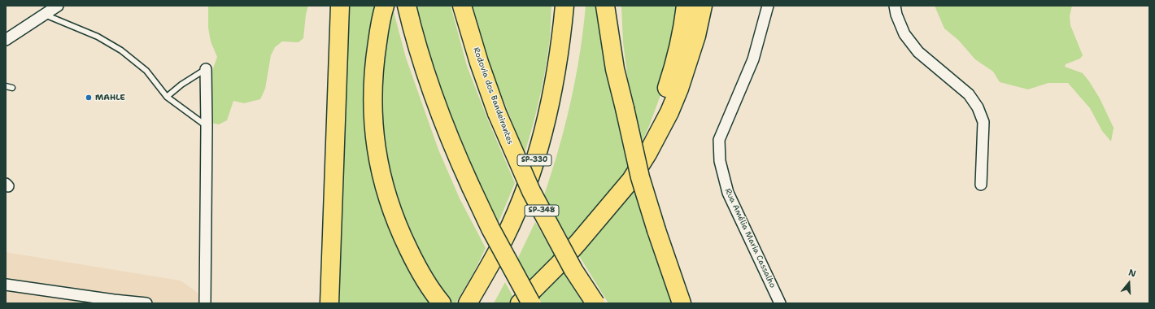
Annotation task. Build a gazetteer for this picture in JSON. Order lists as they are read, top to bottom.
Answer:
{
  "streets": {
    "highway": ["Rodovia dos Bandeirantes", "SP-330", "SP-348"],
    "street": ["Rua Amélia Maria Cassalho"]
  },
  "places": ["MAHLE"],
  "north": "top"
}
